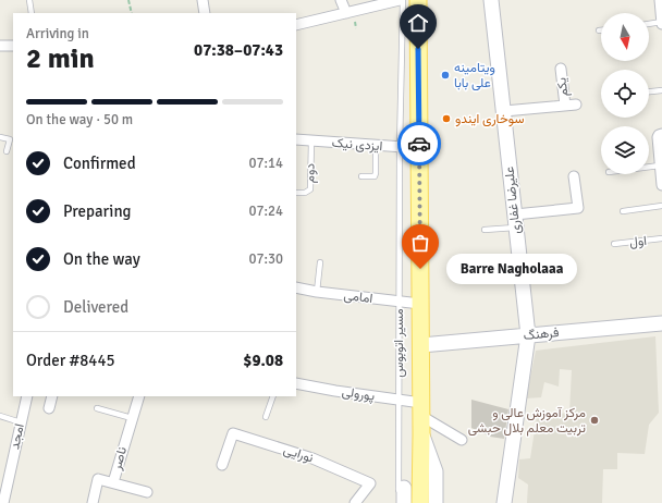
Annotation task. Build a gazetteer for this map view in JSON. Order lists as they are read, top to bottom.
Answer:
{
  "streets": {
    "street": [
      "یکم",
      "ایزدی نیک",
      "علیرضا غفاری",
      "امامی",
      "فرهنگ",
      "پورولی",
      "امجد",
      "نورایی",
      "ناصر"
    ],
    "lane": ["دوم", "اول", "مسیر اتوبوس"]
  },
  "crossings": [
    ["ایزدی نیک", "دوم"],
    ["ایزدی نیک", "مسیر اتوبوس"],
    ["علیرضا غفاری", "فرهنگ"],
    ["امامی", "مسیر اتوبوس"],
    ["مسیر اتوبوس", "پورولی"]
  ],
  "places": [
    "ویتامینه علی بابا",
    "سوخاری ایندو",
    "Barre Nagholaaa",
    "مرکز آموزش عالی و تربیت معلم بلال حبشی"
  ],
  "north": "bottom",
  "page": {
    "heading": ["2 min", "Arriving in", "07:38–07:43"],
    "panel": ["Order #8445", "$9.08"],
    "bar": "On the way · 50 m",
    "list": [
      ["Confirmed", "07:14"],
      ["Preparing", "07:24"],
      ["On the way", "07:30"],
      "Delivered"
    ],
    "bubble": "Barre Nagholaaa"
  }
}
